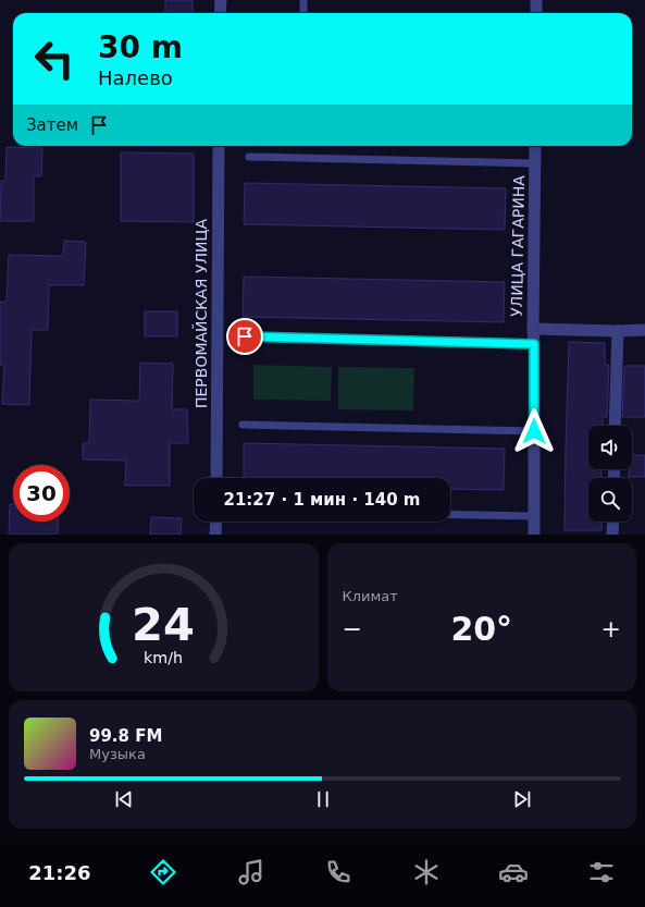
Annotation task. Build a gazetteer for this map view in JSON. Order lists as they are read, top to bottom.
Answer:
{
  "streets": {
    "street": ["УЛИЦА ГАГАРИНА", "ПЕРВОМАЙСКАЯ УЛИЦА"]
  },
  "page": {
    "turn": ["30 m", "Налево"],
    "then": "Затем",
    "limit": "30",
    "trip": "21:27 · 1 мин · 140 m",
    "tile": "Климат",
    "heat": ["−", "20°", "+"],
    "song": ["99.8 FM", "Музыка"],
    "tabs": "21:26",
    "gauge": ["24", "km/h"]
  }
}
